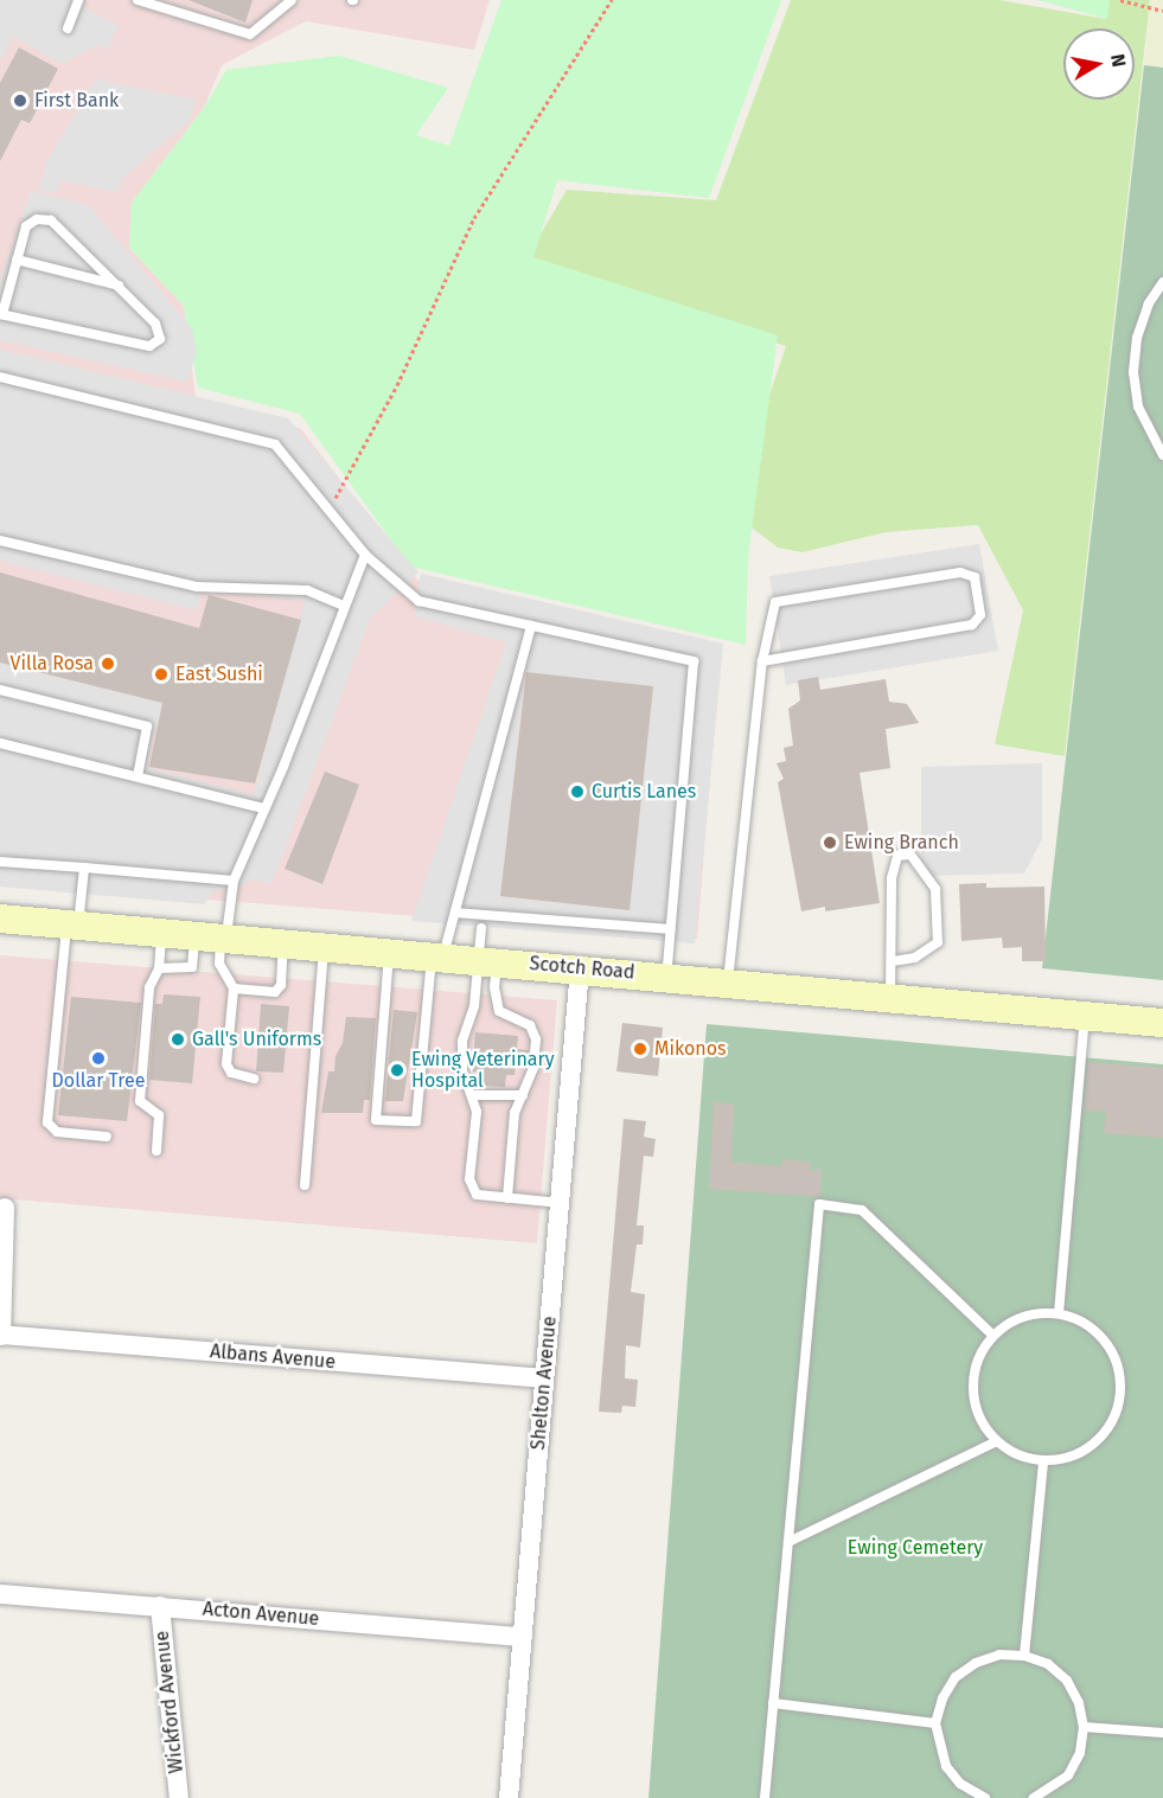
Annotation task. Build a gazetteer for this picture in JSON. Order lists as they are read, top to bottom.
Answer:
{
  "streets": {
    "main road": ["Scotch Road"],
    "street": [
      "Albans Avenue",
      "Shelton Avenue",
      "Acton Avenue",
      "Wickford Avenue"
    ]
  },
  "crossings": [
    ["Scotch Road", "Shelton Avenue"],
    ["Albans Avenue", "Shelton Avenue"],
    ["Shelton Avenue", "Acton Avenue"],
    ["Acton Avenue", "Wickford Avenue"]
  ],
  "parks": ["Ewing Cemetery"],
  "places": [
    "First Bank",
    "Villa Rosa",
    "East Sushi",
    "Curtis Lanes",
    "Ewing Branch",
    "Gall's Uniforms",
    "Mikonos",
    "Dollar Tree",
    "Ewing Veterinary Hospital"
  ],
  "north": "right"
}
